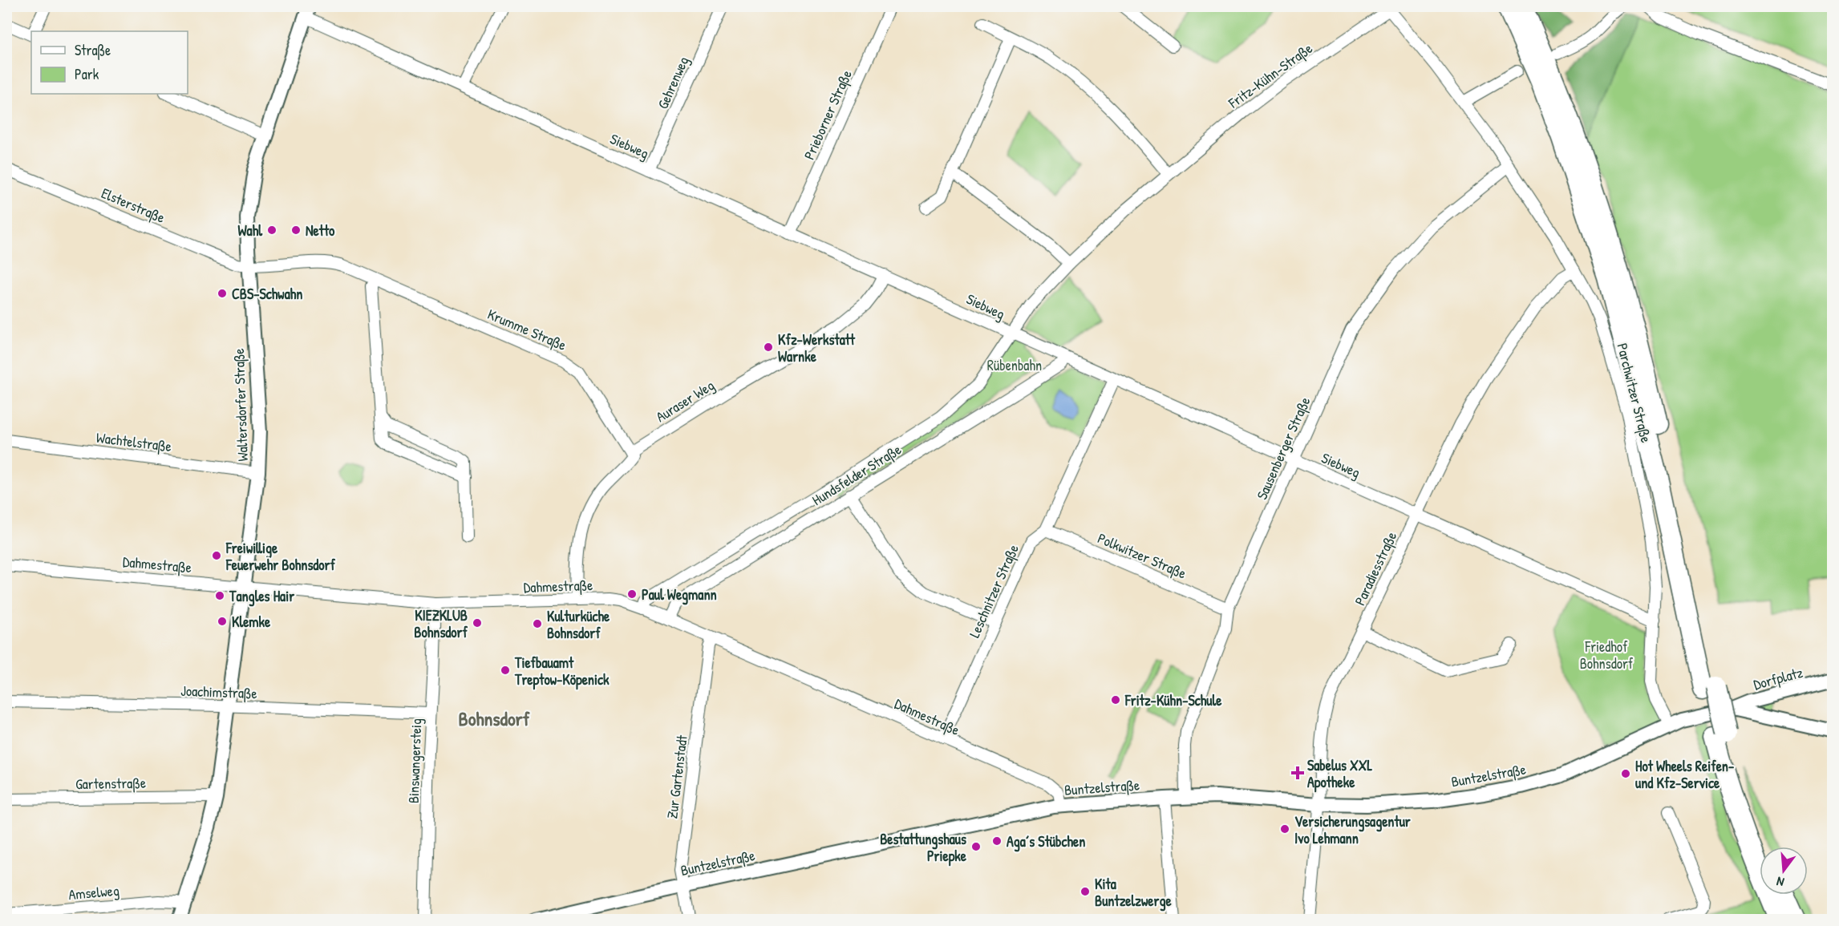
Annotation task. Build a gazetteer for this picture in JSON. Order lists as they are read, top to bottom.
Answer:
{
  "streets": {
    "street": [
      "Fritz-Kühn-Straße",
      "Gehrenweg",
      "Prieborner Straße",
      "Siebweg",
      "Elsterstraße",
      "Krumme Straße",
      "Parchwitzer Straße",
      "Auraser Weg",
      "Waltersdorfer Straße",
      "Wachtelstraße",
      "Sausenberger Straße",
      "Hundsfelder Straße",
      "Polkwitzer Straße",
      "Dahmestraße",
      "Paradiesstraße",
      "Leschnitzer Straße",
      "Dorfplatz",
      "Joachimstraße",
      "Binswangersteig",
      "Buntzelstraße",
      "Zur Gartenstadt",
      "Gartenstraße",
      "Amselweg"
    ]
  },
  "crossings": [
    ["Fritz-Kühn-Straße", "Siebweg"],
    ["Fritz-Kühn-Straße", "Parchwitzer Straße"],
    ["Fritz-Kühn-Straße", "Hundsfelder Straße"],
    ["Gehrenweg", "Siebweg"],
    ["Prieborner Straße", "Siebweg"],
    ["Siebweg", "Parchwitzer Straße"],
    ["Siebweg", "Auraser Weg"],
    ["Siebweg", "Waltersdorfer Straße"],
    ["Siebweg", "Sausenberger Straße"],
    ["Siebweg", "Hundsfelder Straße"],
    ["Siebweg", "Paradiesstraße"],
    ["Siebweg", "Leschnitzer Straße"],
    ["Elsterstraße", "Krumme Straße"],
    ["Elsterstraße", "Waltersdorfer Straße"],
    ["Krumme Straße", "Auraser Weg"],
    ["Krumme Straße", "Waltersdorfer Straße"],
    ["Parchwitzer Straße", "Sausenberger Straße"],
    ["Parchwitzer Straße", "Paradiesstraße"],
    ["Parchwitzer Straße", "Dorfplatz"],
    ["Parchwitzer Straße", "Buntzelstraße"],
    ["Auraser Weg", "Dahmestraße"],
    ["Waltersdorfer Straße", "Wachtelstraße"],
    ["Waltersdorfer Straße", "Dahmestraße"],
    ["Waltersdorfer Straße", "Joachimstraße"],
    ["Waltersdorfer Straße", "Gartenstraße"],
    ["Waltersdorfer Straße", "Amselweg"],
    ["Sausenberger Straße", "Polkwitzer Straße"],
    ["Sausenberger Straße", "Buntzelstraße"],
    ["Hundsfelder Straße", "Dahmestraße"],
    ["Polkwitzer Straße", "Leschnitzer Straße"],
    ["Dahmestraße", "Leschnitzer Straße"],
    ["Dahmestraße", "Binswangersteig"],
    ["Dahmestraße", "Buntzelstraße"],
    ["Dahmestraße", "Zur Gartenstadt"],
    ["Paradiesstraße", "Buntzelstraße"],
    ["Dorfplatz", "Buntzelstraße"],
    ["Joachimstraße", "Binswangersteig"],
    ["Buntzelstraße", "Zur Gartenstadt"]
  ],
  "districts": ["Bohnsdorf"],
  "parks": ["Rübenbahn", "Friedhof Bohnsdorf"],
  "places": {
    "other": [
      "Wahl",
      "Netto",
      "CBS-Schwahn",
      "Kfz-Werkstatt Warnke",
      "Freiwillige Feuerwehr Bohnsdorf",
      "Paul Wegmann",
      "Tangles Hair",
      "Klemke",
      "KIEZKLUB Bohnsdorf",
      "Kulturküche Bohnsdorf",
      "Tiefbauamt Treptow-Köpenick",
      "Fritz-Kühn-Schule",
      "Hot Wheels Reifen- und Kfz-Service",
      "Versicherungsagentur Ivo Lehmann",
      "Aga´s Stübchen",
      "Bestattungshaus Priepke",
      "Kita Buntzelzwerge"
    ],
    "health": ["Sabelus XXL Apotheke"]
  },
  "legend": ["Straße", "Park"],
  "north": "bottom"
}
